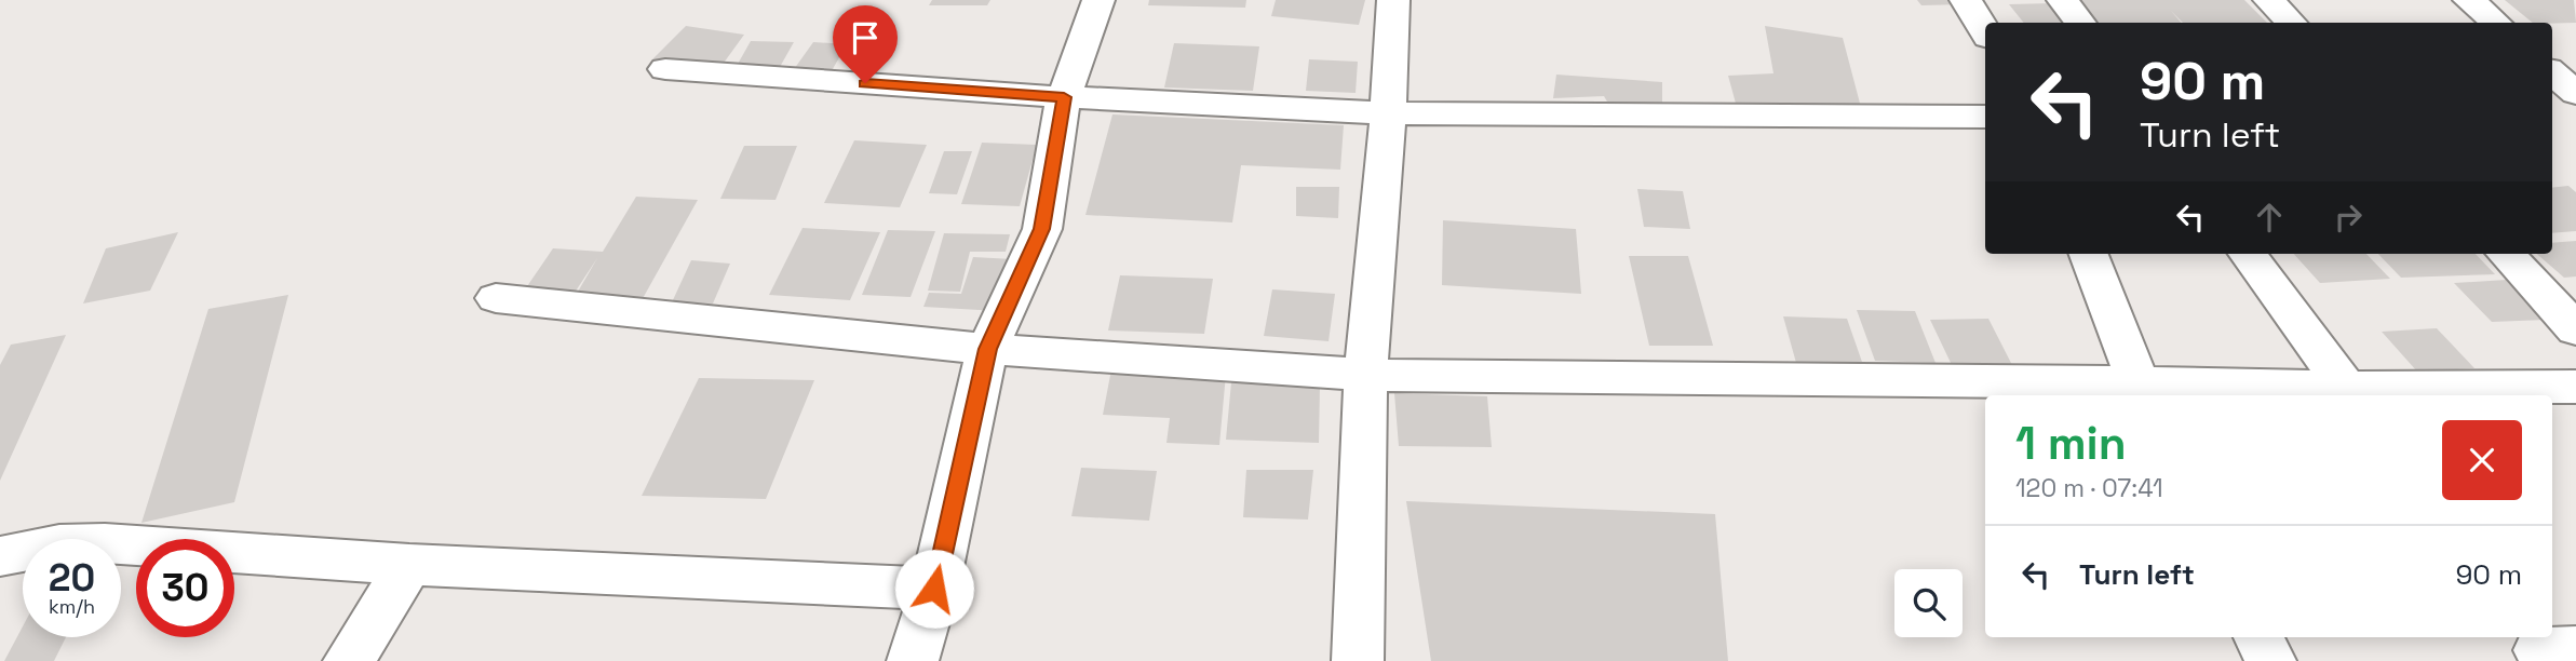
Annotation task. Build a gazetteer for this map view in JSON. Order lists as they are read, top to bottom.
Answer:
{
  "page": {
    "turn": ["90 m", "Turn left"],
    "heading": ["1 min", "120 m · 07:41"],
    "list": [
      {
        "name": "Turn left",
        "value": "90 m"
      }
    ],
    "speed": "20 km/h",
    "limit": "30"
  }
}
